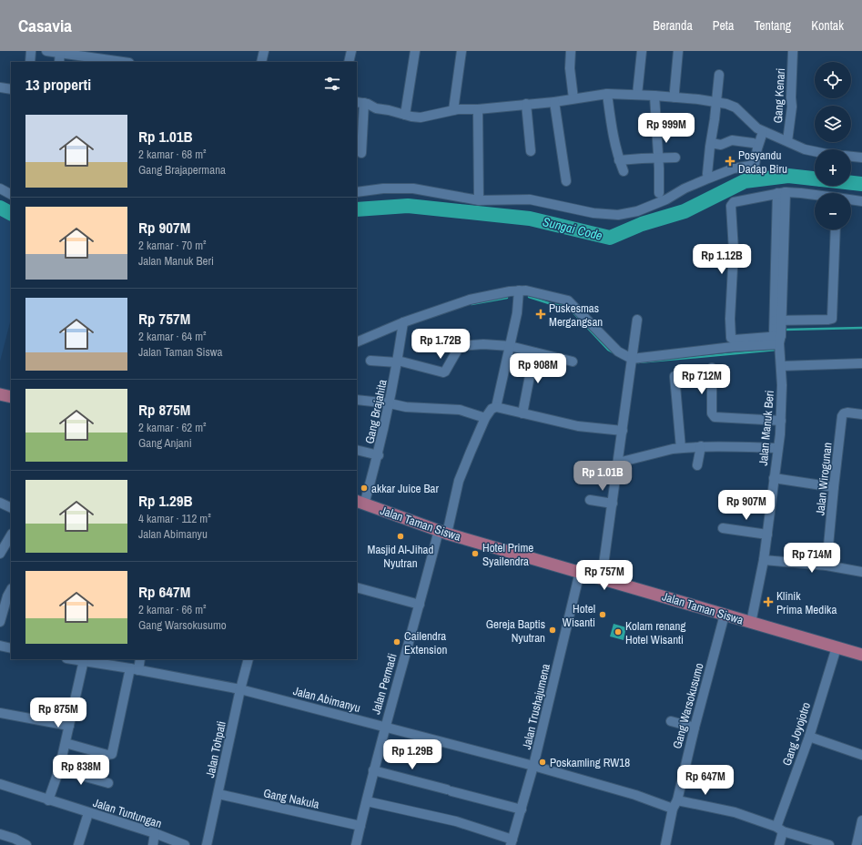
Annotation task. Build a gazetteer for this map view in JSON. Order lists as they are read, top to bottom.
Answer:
{
  "streets": {
    "main road": ["Jalan Taman Siswa"],
    "street": [
      "Gang Kenari",
      "Gang Brajahita",
      "Jalan Manuk Beri",
      "Jalan Wirogunan",
      "Jalan Permadi",
      "Jalan Abimanyu",
      "Gang Warsokusumo",
      "Jalan Trushajumena",
      "Gang Joyojotro",
      "Jalan Tohpati",
      "Gang Nakula",
      "Jalan Tuntungan"
    ]
  },
  "crossings": [
    ["Gang Brajahita", "Jalan Taman Siswa"],
    ["Jalan Manuk Beri", "Jalan Taman Siswa"],
    ["Jalan Taman Siswa", "Jalan Permadi"],
    ["Jalan Taman Siswa", "Gang Warsokusumo"],
    ["Jalan Taman Siswa", "Jalan Trushajumena"],
    ["Jalan Taman Siswa", "Gang Joyojotro"],
    ["Jalan Permadi", "Jalan Abimanyu"],
    ["Jalan Permadi", "Gang Nakula"],
    ["Jalan Abimanyu", "Gang Warsokusumo"],
    ["Jalan Abimanyu", "Jalan Trushajumena"],
    ["Jalan Abimanyu", "Jalan Tohpati"],
    ["Jalan Tohpati", "Gang Nakula"]
  ],
  "water": ["Sungai Code"],
  "places": {
    "health": ["Posyandu Dadap Biru", "Puskesmas Mergangsan", "Klinik Prima Medika"],
    "other": [
      "akkar Juice Bar",
      "Masjid Al-Jihad Nyutran",
      "Hotel Prime Syailendra",
      "Hotel Wisanti",
      "Gereja Baptis Nyutran",
      "Kolam renang Hotel Wisanti",
      "Cailendra Extension",
      "Poskamling RW18"
    ]
  },
  "page": {
    "header": "Casavia",
    "nav": [
      "Beranda",
      "Peta",
      "Tentang",
      "Kontak"
    ],
    "map_buttons": ["+", "−"],
    "heading": "13 properti",
    "list": [
      {
        "name": "Rp 1.01B",
        "note": "2 kamar · 68 m² · Gang Brajapermana"
      },
      {
        "name": "Rp 907M",
        "note": "2 kamar · 70 m² · Jalan Manuk Beri"
      },
      {
        "name": "Rp 757M",
        "note": "2 kamar · 64 m² · Jalan Taman Siswa"
      },
      {
        "name": "Rp 875M",
        "note": "2 kamar · 62 m² · Gang Anjani"
      },
      {
        "name": "Rp 1.29B",
        "note": "4 kamar · 112 m² · Jalan Abimanyu"
      },
      {
        "name": "Rp 647M",
        "note": "2 kamar · 66 m² · Gang Warsokusumo"
      }
    ],
    "price": [
      "Rp 999M",
      "Rp 1.12B",
      "Rp 1.72B",
      "Rp 908M",
      "Rp 712M",
      "Rp 1.01B",
      "Rp 907M",
      "Rp 714M",
      "Rp 757M",
      "Rp 875M",
      "Rp 1.29B",
      "Rp 838M",
      "Rp 647M"
    ]
  }
}
